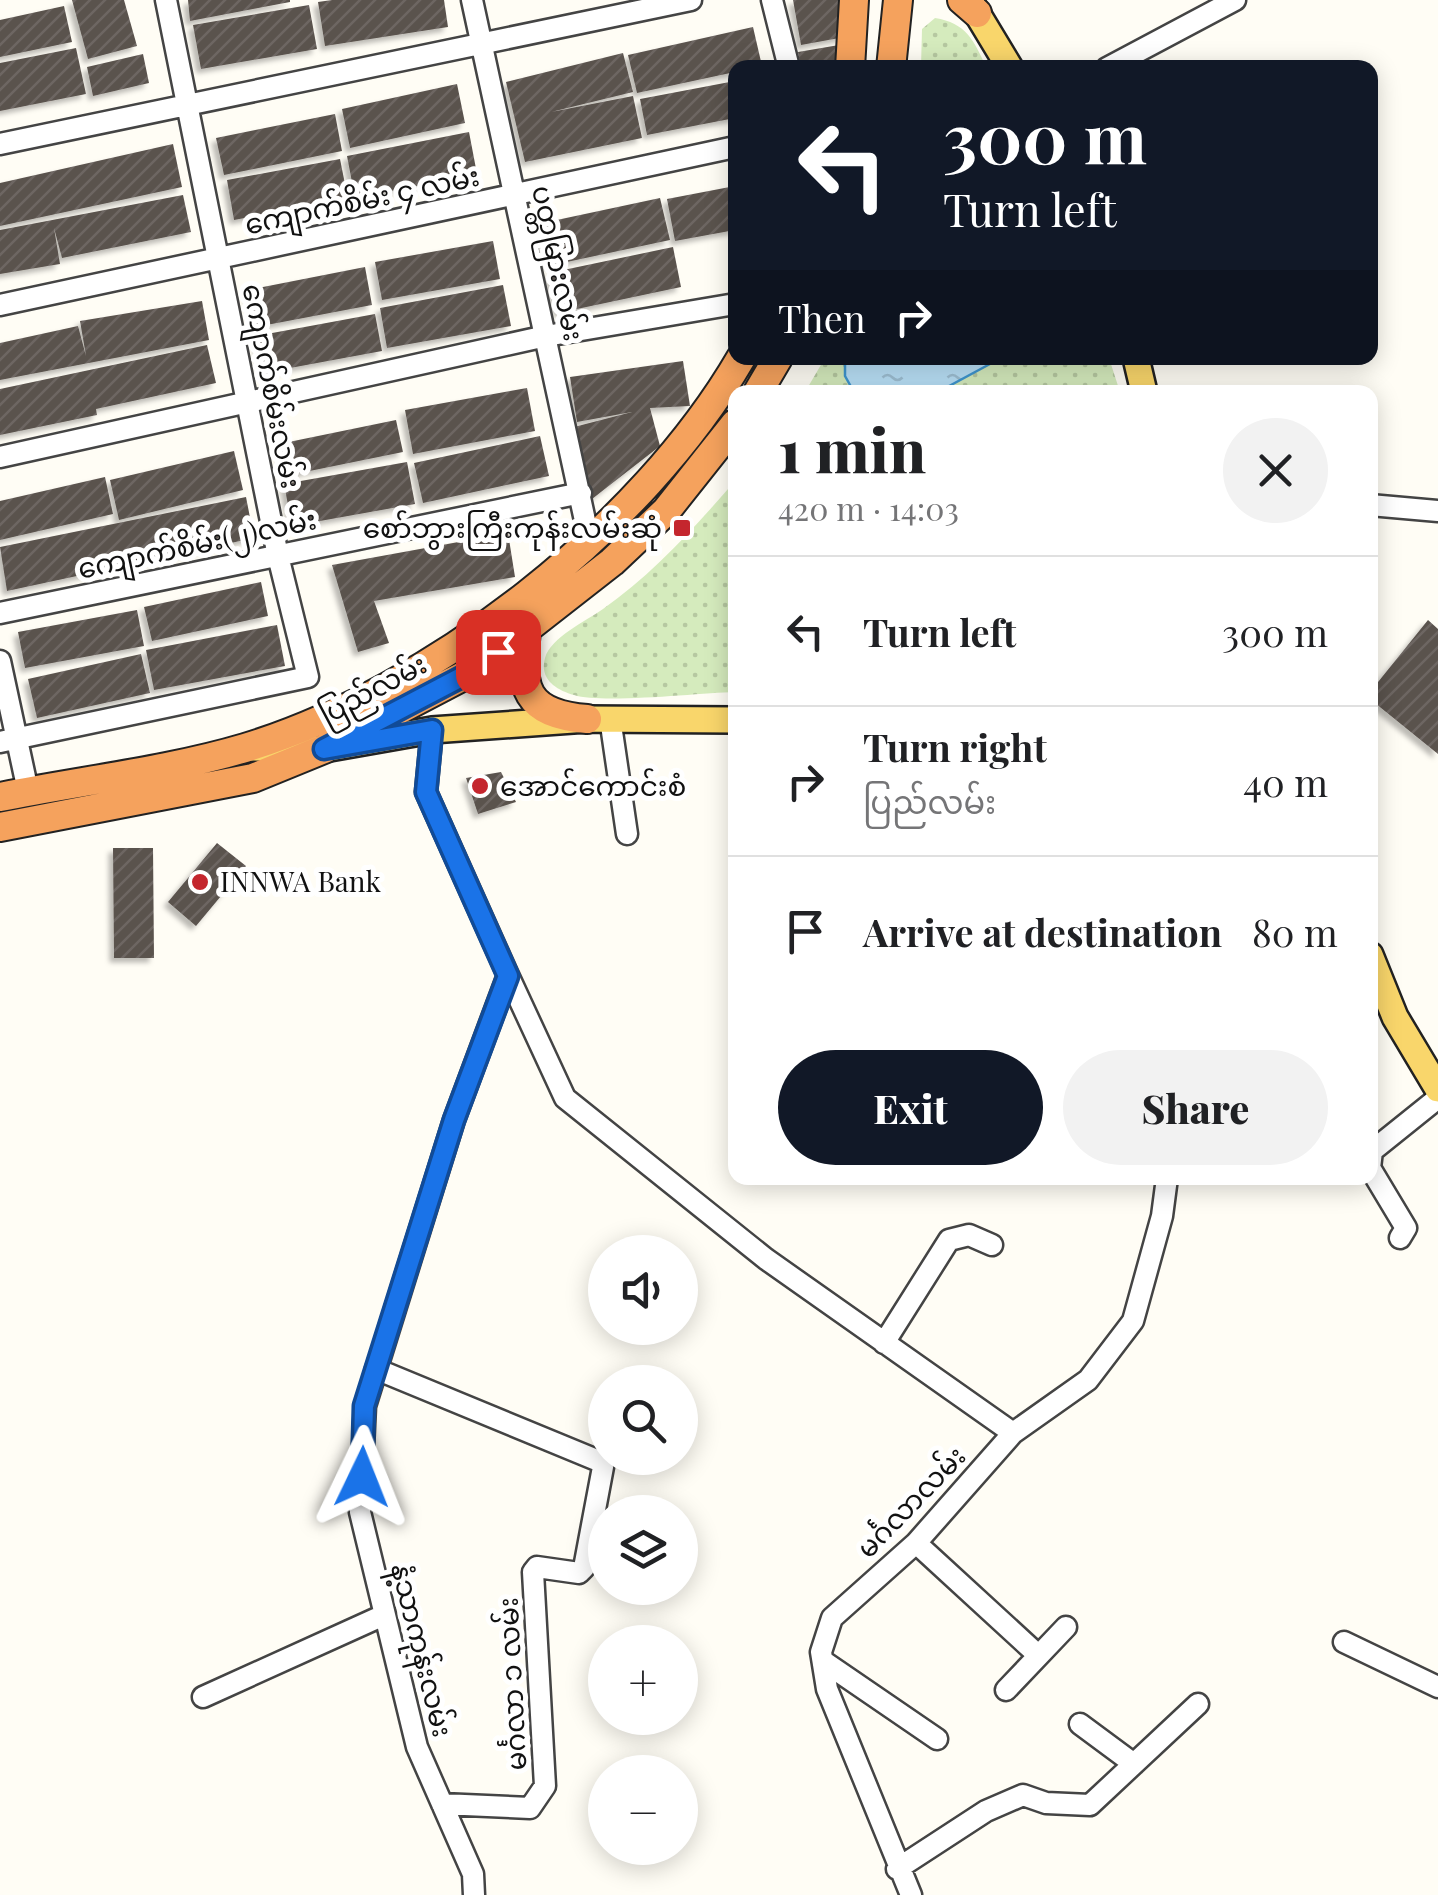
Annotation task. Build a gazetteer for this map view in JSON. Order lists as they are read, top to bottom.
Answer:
{
  "streets": {
    "highway": ["ပြည်လမ်း"],
    "street": [
      "ကျောက်စိမ်း ၄ လမ်း",
      "ပတ္တမြားလမ်း",
      "ကျောက်စိမ်းလမ်း",
      "ကျောက်စိမ်း(၂)လမ်း",
      "မင်္ဂလာလမ်း",
      "နံ့သာကုန်းလမ်း",
      "မင်္ဂလာ ၁ လမ်း"
    ]
  },
  "crossings": [
    ["ကျောက်စိမ်း ၄ လမ်း", "ပတ္တမြားလမ်း"],
    ["ကျောက်စိမ်း ၄ လမ်း", "ကျောက်စိမ်းလမ်း"],
    ["ပတ္တမြားလမ်း", "ကျောက်စိမ်း(၂)လမ်း"],
    ["ပတ္တမြားလမ်း", "ပြည်လမ်း"],
    ["ကျောက်စိမ်းလမ်း", "ကျောက်စိမ်း(၂)လမ်း"],
    ["နံ့သာကုန်းလမ်း", "မင်္ဂလာ ၁ လမ်း"]
  ],
  "places": {
    "transit": ["စော်ဘွားကြီးကုန်းလမ်းဆုံ"],
    "other": ["အောင်ကောင်းစံ", "INNWA Bank"]
  },
  "page": {
    "turn": ["300 m", "Turn left"],
    "then": "Then",
    "heading": ["1 min", "420 m · 14:03"],
    "list": [
      {
        "name": "Turn left",
        "value": "300 m"
      },
      {
        "name": "Turn right",
        "note": "ပြည်လမ်း",
        "value": "40 m"
      },
      {
        "name": "Arrive at destination",
        "value": "80 m"
      }
    ],
    "buttons": ["Exit", "Share"],
    "map_buttons": ["+", "−"]
  }
}
